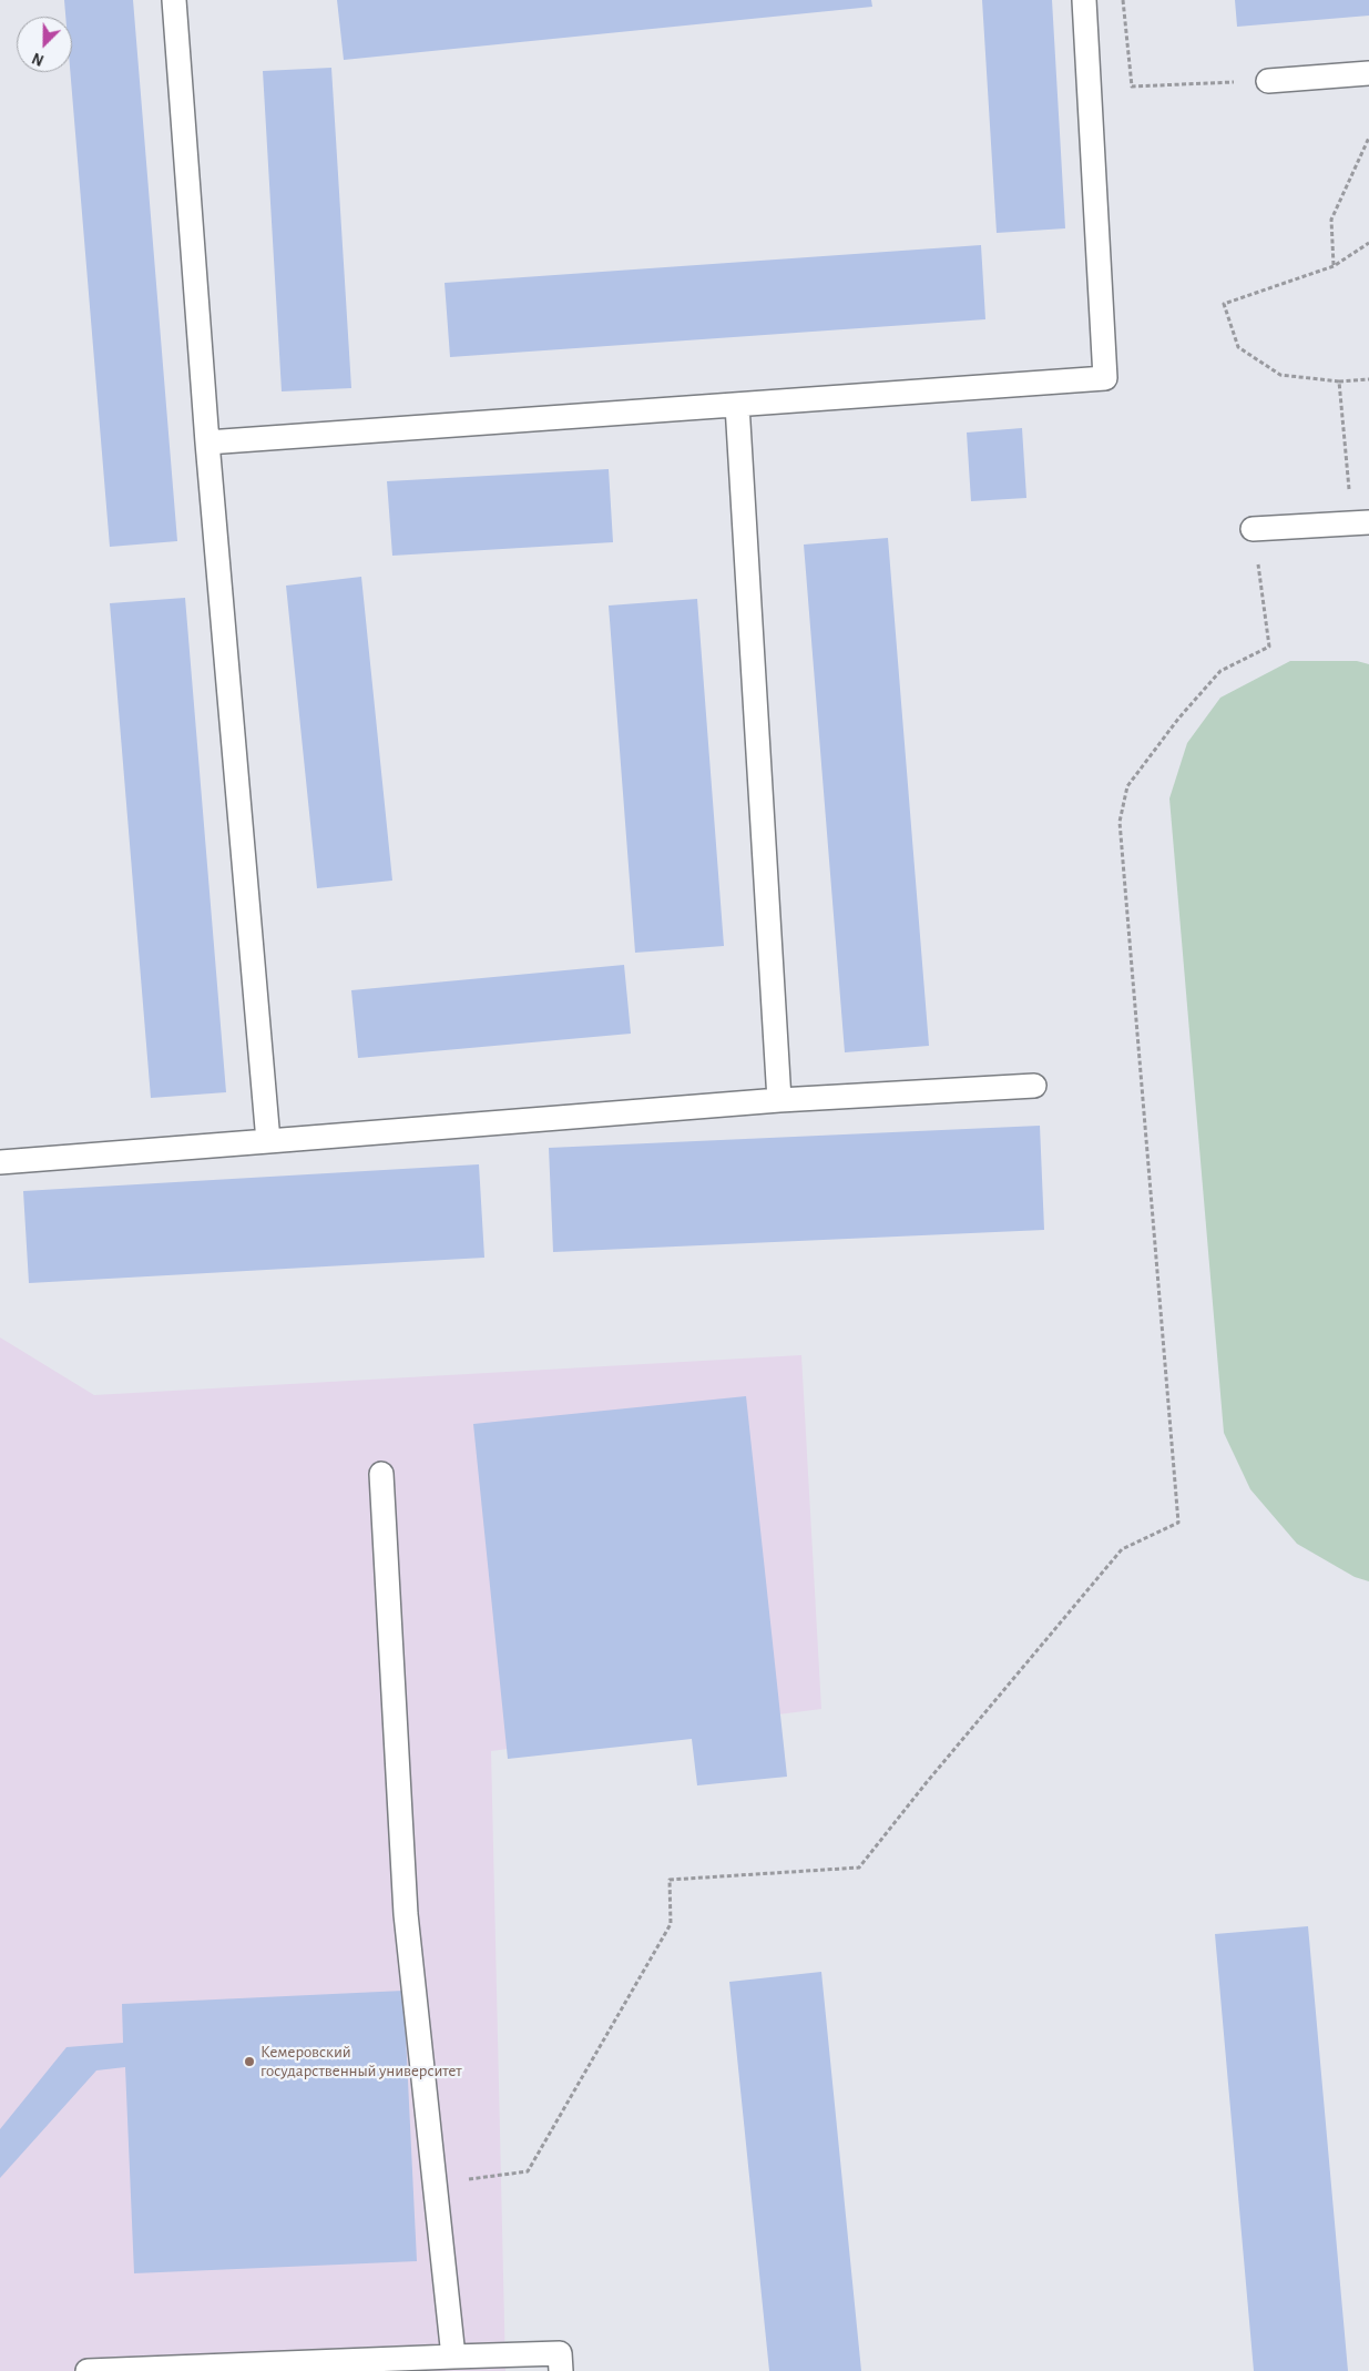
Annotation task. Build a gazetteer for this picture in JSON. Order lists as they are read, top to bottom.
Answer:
{
  "places": ["Кемеровский государственный университет"],
  "north": "bottom left"
}
